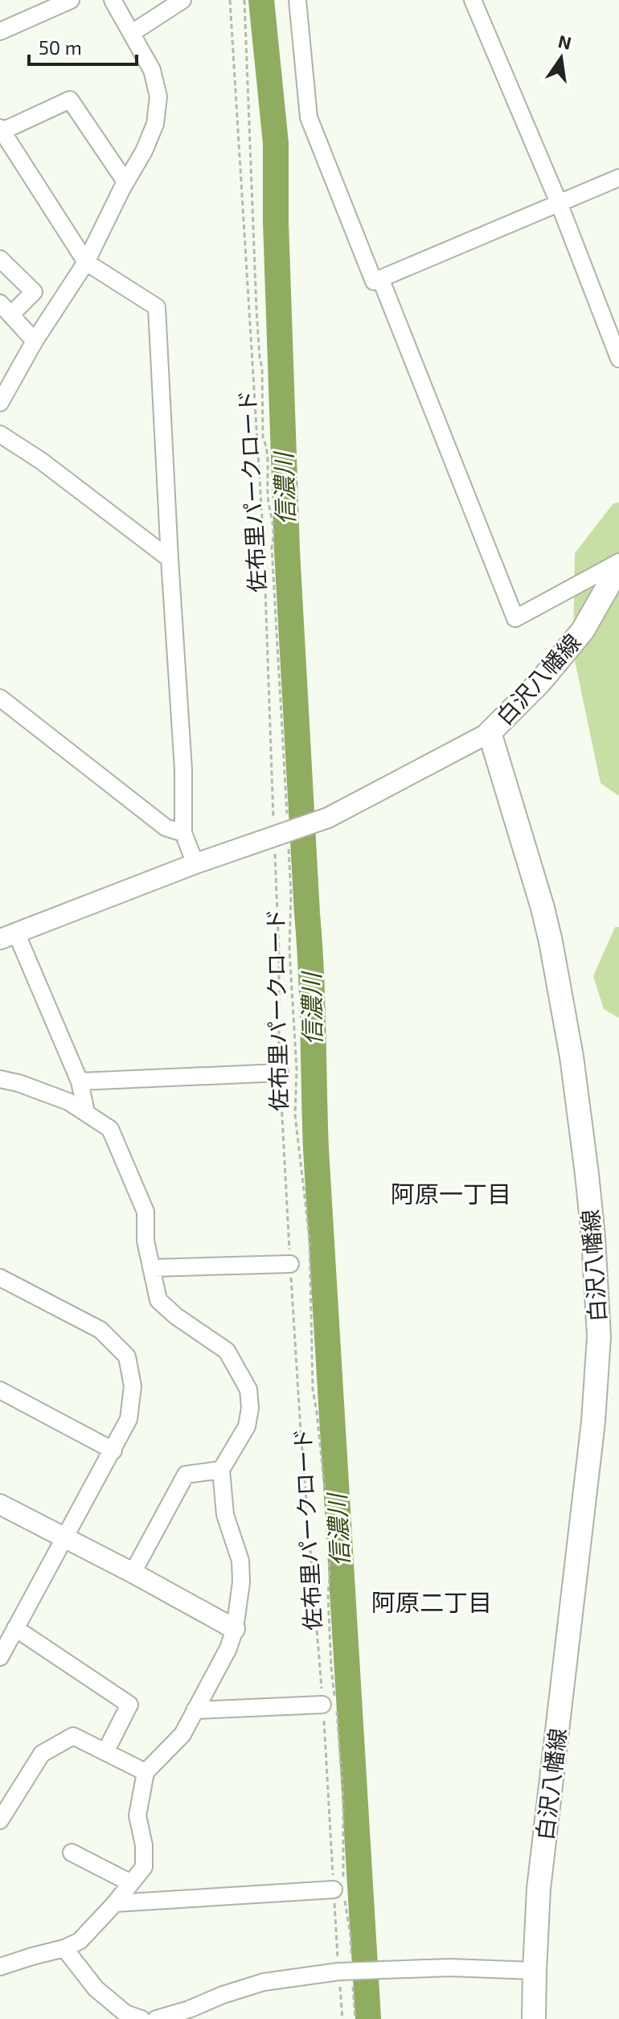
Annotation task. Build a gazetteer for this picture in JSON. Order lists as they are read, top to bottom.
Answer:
{
  "streets": {
    "main road": ["白沢八幡線"],
    "path": ["佐布里パークロード"]
  },
  "districts": ["阿原一丁目", "阿原二丁目"],
  "water": ["信濃川"],
  "scale_bar": "50 m",
  "north": "top"
}
